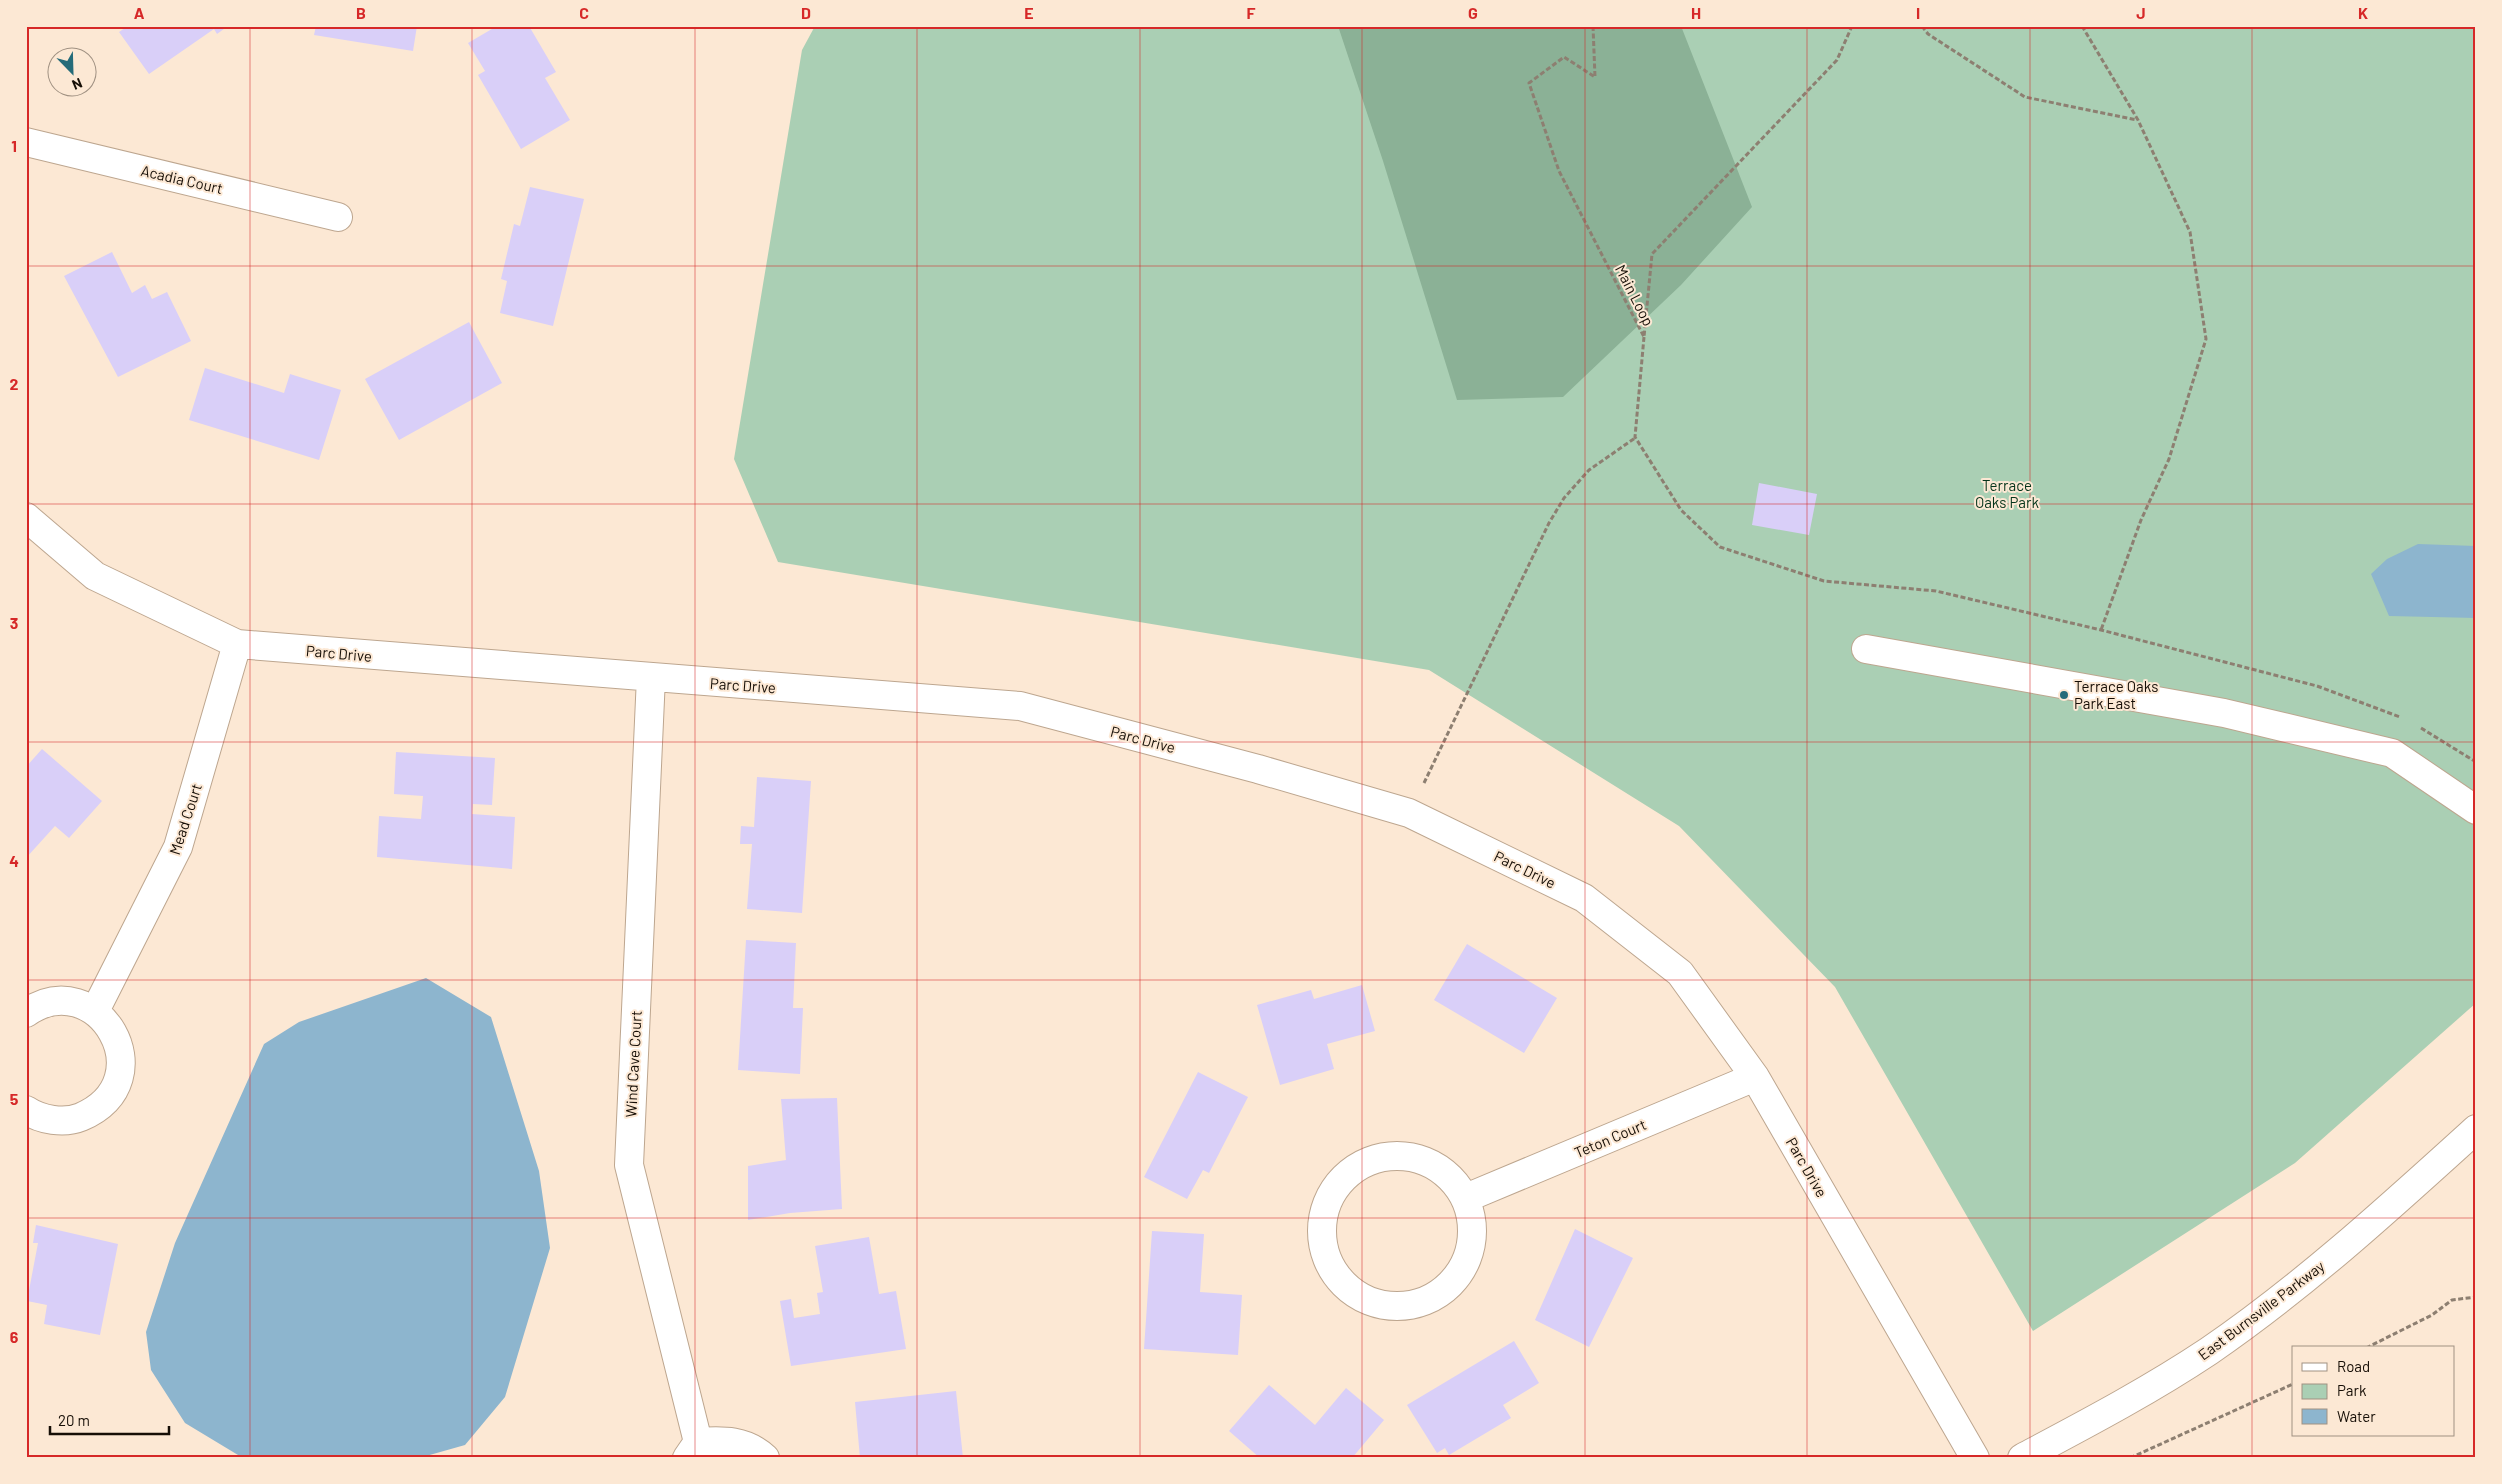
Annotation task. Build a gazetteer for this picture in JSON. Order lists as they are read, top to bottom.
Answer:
{
  "streets": {
    "street": [
      "Acadia Court",
      "Parc Drive",
      "Mead Court",
      "Wind Cave Court",
      "Teton Court",
      "East Burnsville Parkway"
    ],
    "path": ["Main Loop"]
  },
  "crossings": [
    ["Parc Drive", "Mead Court"],
    ["Parc Drive", "Wind Cave Court"],
    ["Parc Drive", "Teton Court"]
  ],
  "parks": ["Terrace Oaks Park"],
  "places": ["Terrace Oaks Park East"],
  "legend": ["Road", "Park", "Water"],
  "scale_bar": "20 m",
  "north": "bottom right",
  "grid": {
    "columns": [
      "A",
      "B",
      "C",
      "D",
      "E",
      "F",
      "G",
      "H",
      "I",
      "J",
      "K"
    ],
    "rows": [
      "1",
      "2",
      "3",
      "4",
      "5",
      "6"
    ]
  }
}
